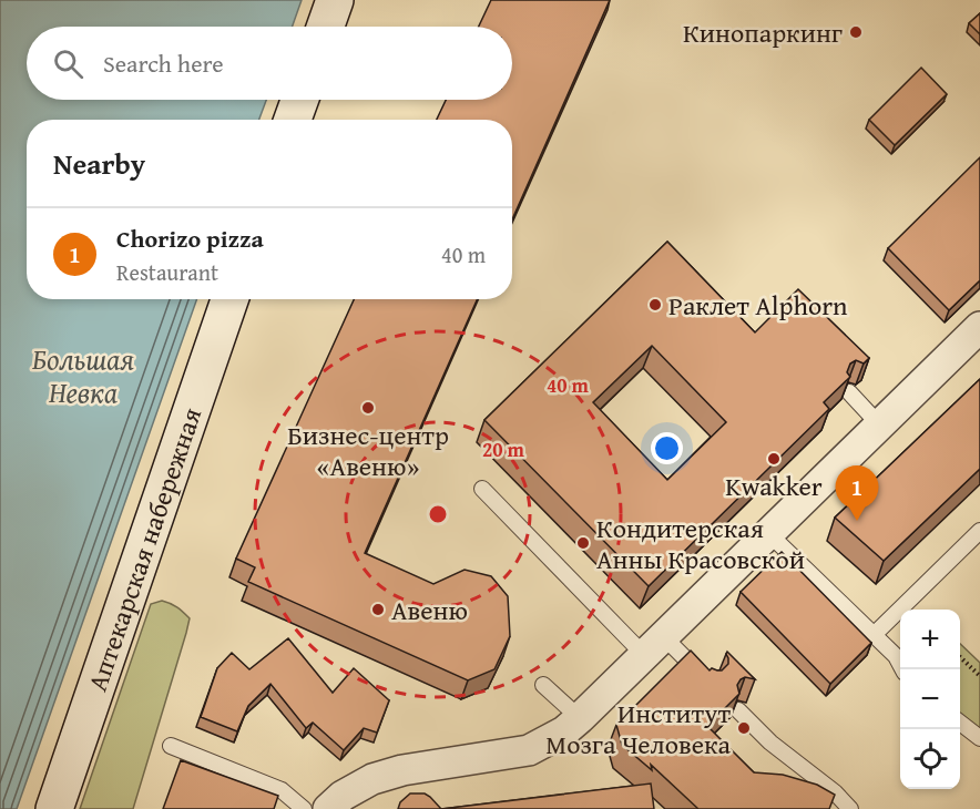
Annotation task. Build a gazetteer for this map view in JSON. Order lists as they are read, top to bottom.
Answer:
{
  "streets": {
    "street": ["Аптекарская набережная"]
  },
  "water": ["Большая Невка"],
  "places": [
    "Кинопаркинг",
    "Раклет Alphorn",
    "Бизнес-центр «Авеню»",
    "Kwakker",
    "Кондитерская Анны Красовской",
    "Авеню",
    "Институт Мозга Человека"
  ],
  "page": {
    "search": "Search here",
    "heading": "Nearby",
    "list": [
      {
        "mark": "1",
        "name": "Chorizo pizza",
        "note": "Restaurant",
        "value": "40 m"
      }
    ],
    "pins": "1",
    "map_buttons": ["+", "−"]
  },
  "rings": ["40 m", "20 m"]
}
